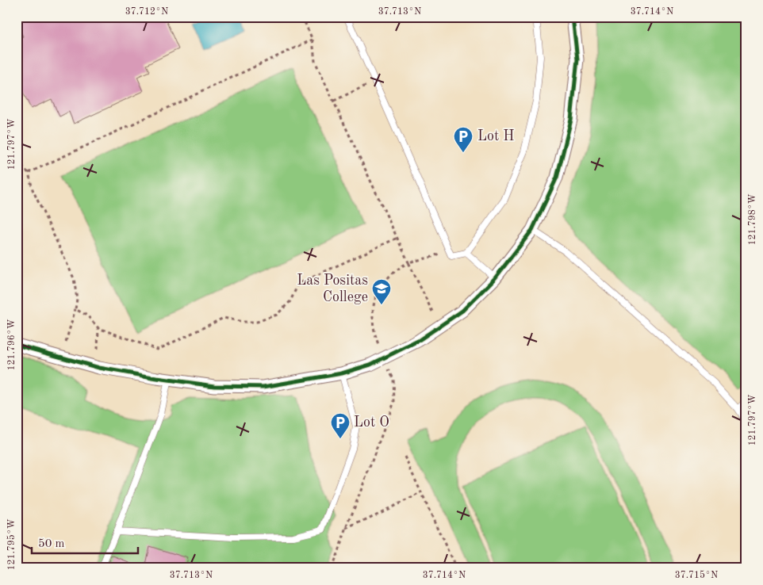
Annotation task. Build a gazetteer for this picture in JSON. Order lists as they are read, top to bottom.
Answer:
{
  "places": {
    "parking": ["Lot H", "Lot O"],
    "school or university": ["Las Positas College"]
  },
  "scale_bar": "50 m",
  "coordinates": [
    "37.712°N",
    "37.713°N",
    "37.714°N",
    "121.797°W",
    "121.798°W",
    "121.796°W",
    "121.795°W",
    "37.715°N"
  ]
}
